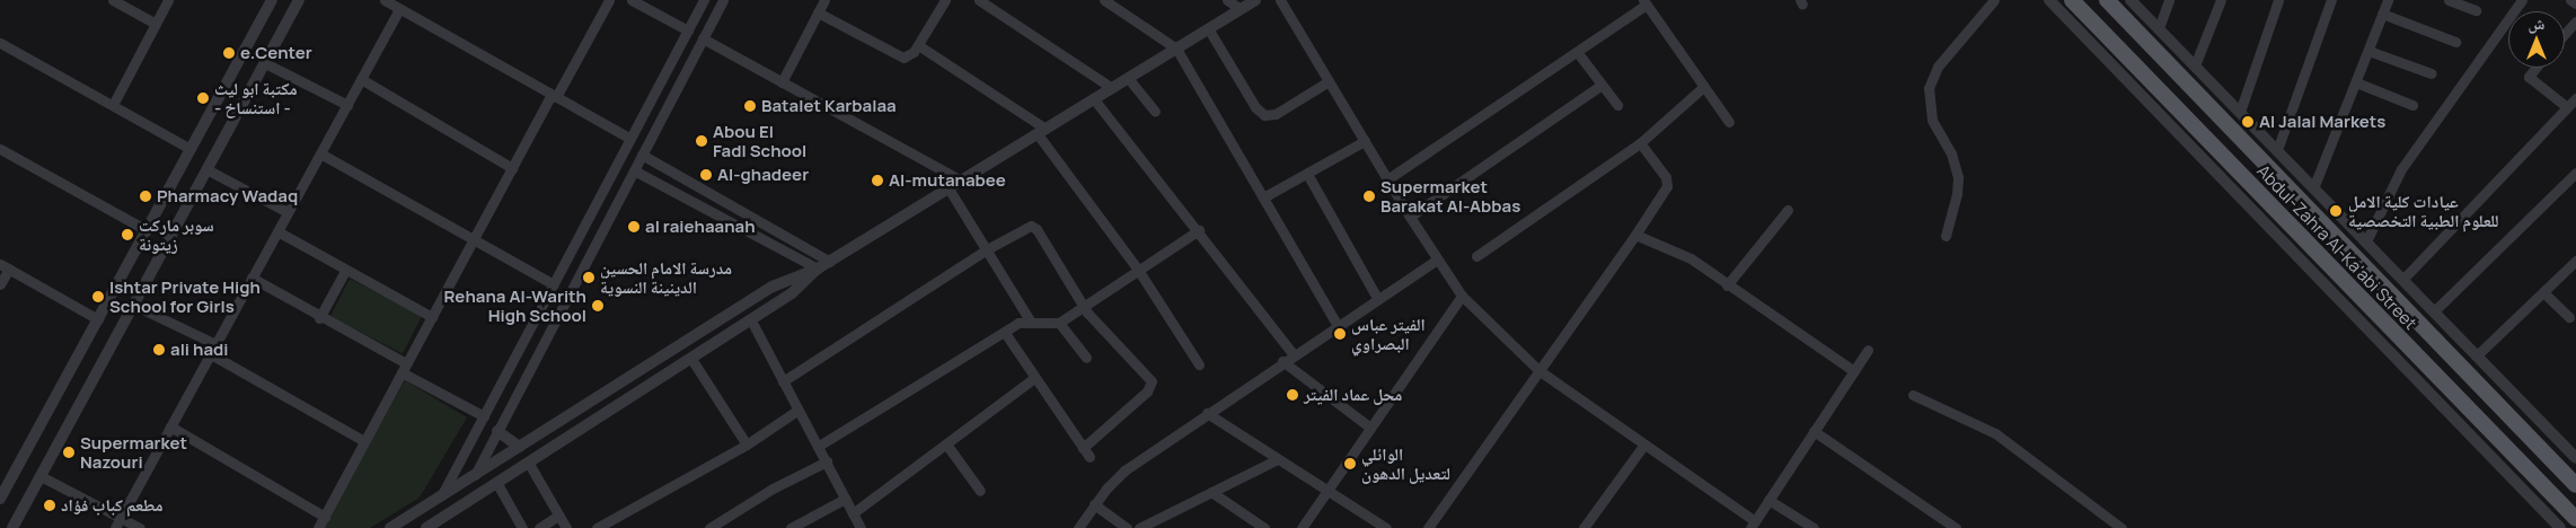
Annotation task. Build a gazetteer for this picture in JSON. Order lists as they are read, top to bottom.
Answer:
{
  "streets": {
    "main road": ["Abdul-Zahra Al-Ka'abi Street"]
  },
  "places": [
    "e.Center",
    "مكتبة ابو ليث - استنساخ -",
    "Batalet Karbalaa",
    "Al Jalal Markets",
    "Abou El Fadl School",
    "Al-ghadeer",
    "Al-mutanabee",
    "Pharmacy Wadaq",
    "Supermarket Barakat Al-Abbas",
    "عيادات كلية الامل للعلوم الطبية التخصصية",
    "al raiehaanah",
    "سوبر ماركت زيتونة",
    "مدرسة الامام الحسين الدينينة النسوية",
    "Ishtar Private High School for Girls",
    "Rehana Al-Warith High School",
    "الفيتر عباس البصراوي",
    "ali hadi",
    "محل عماد الفيتر",
    "Supermarket Nazouri",
    "الوائلي لتعديل الدهون",
    "مطعم كباب فؤاد"
  ],
  "north": "top"
}
